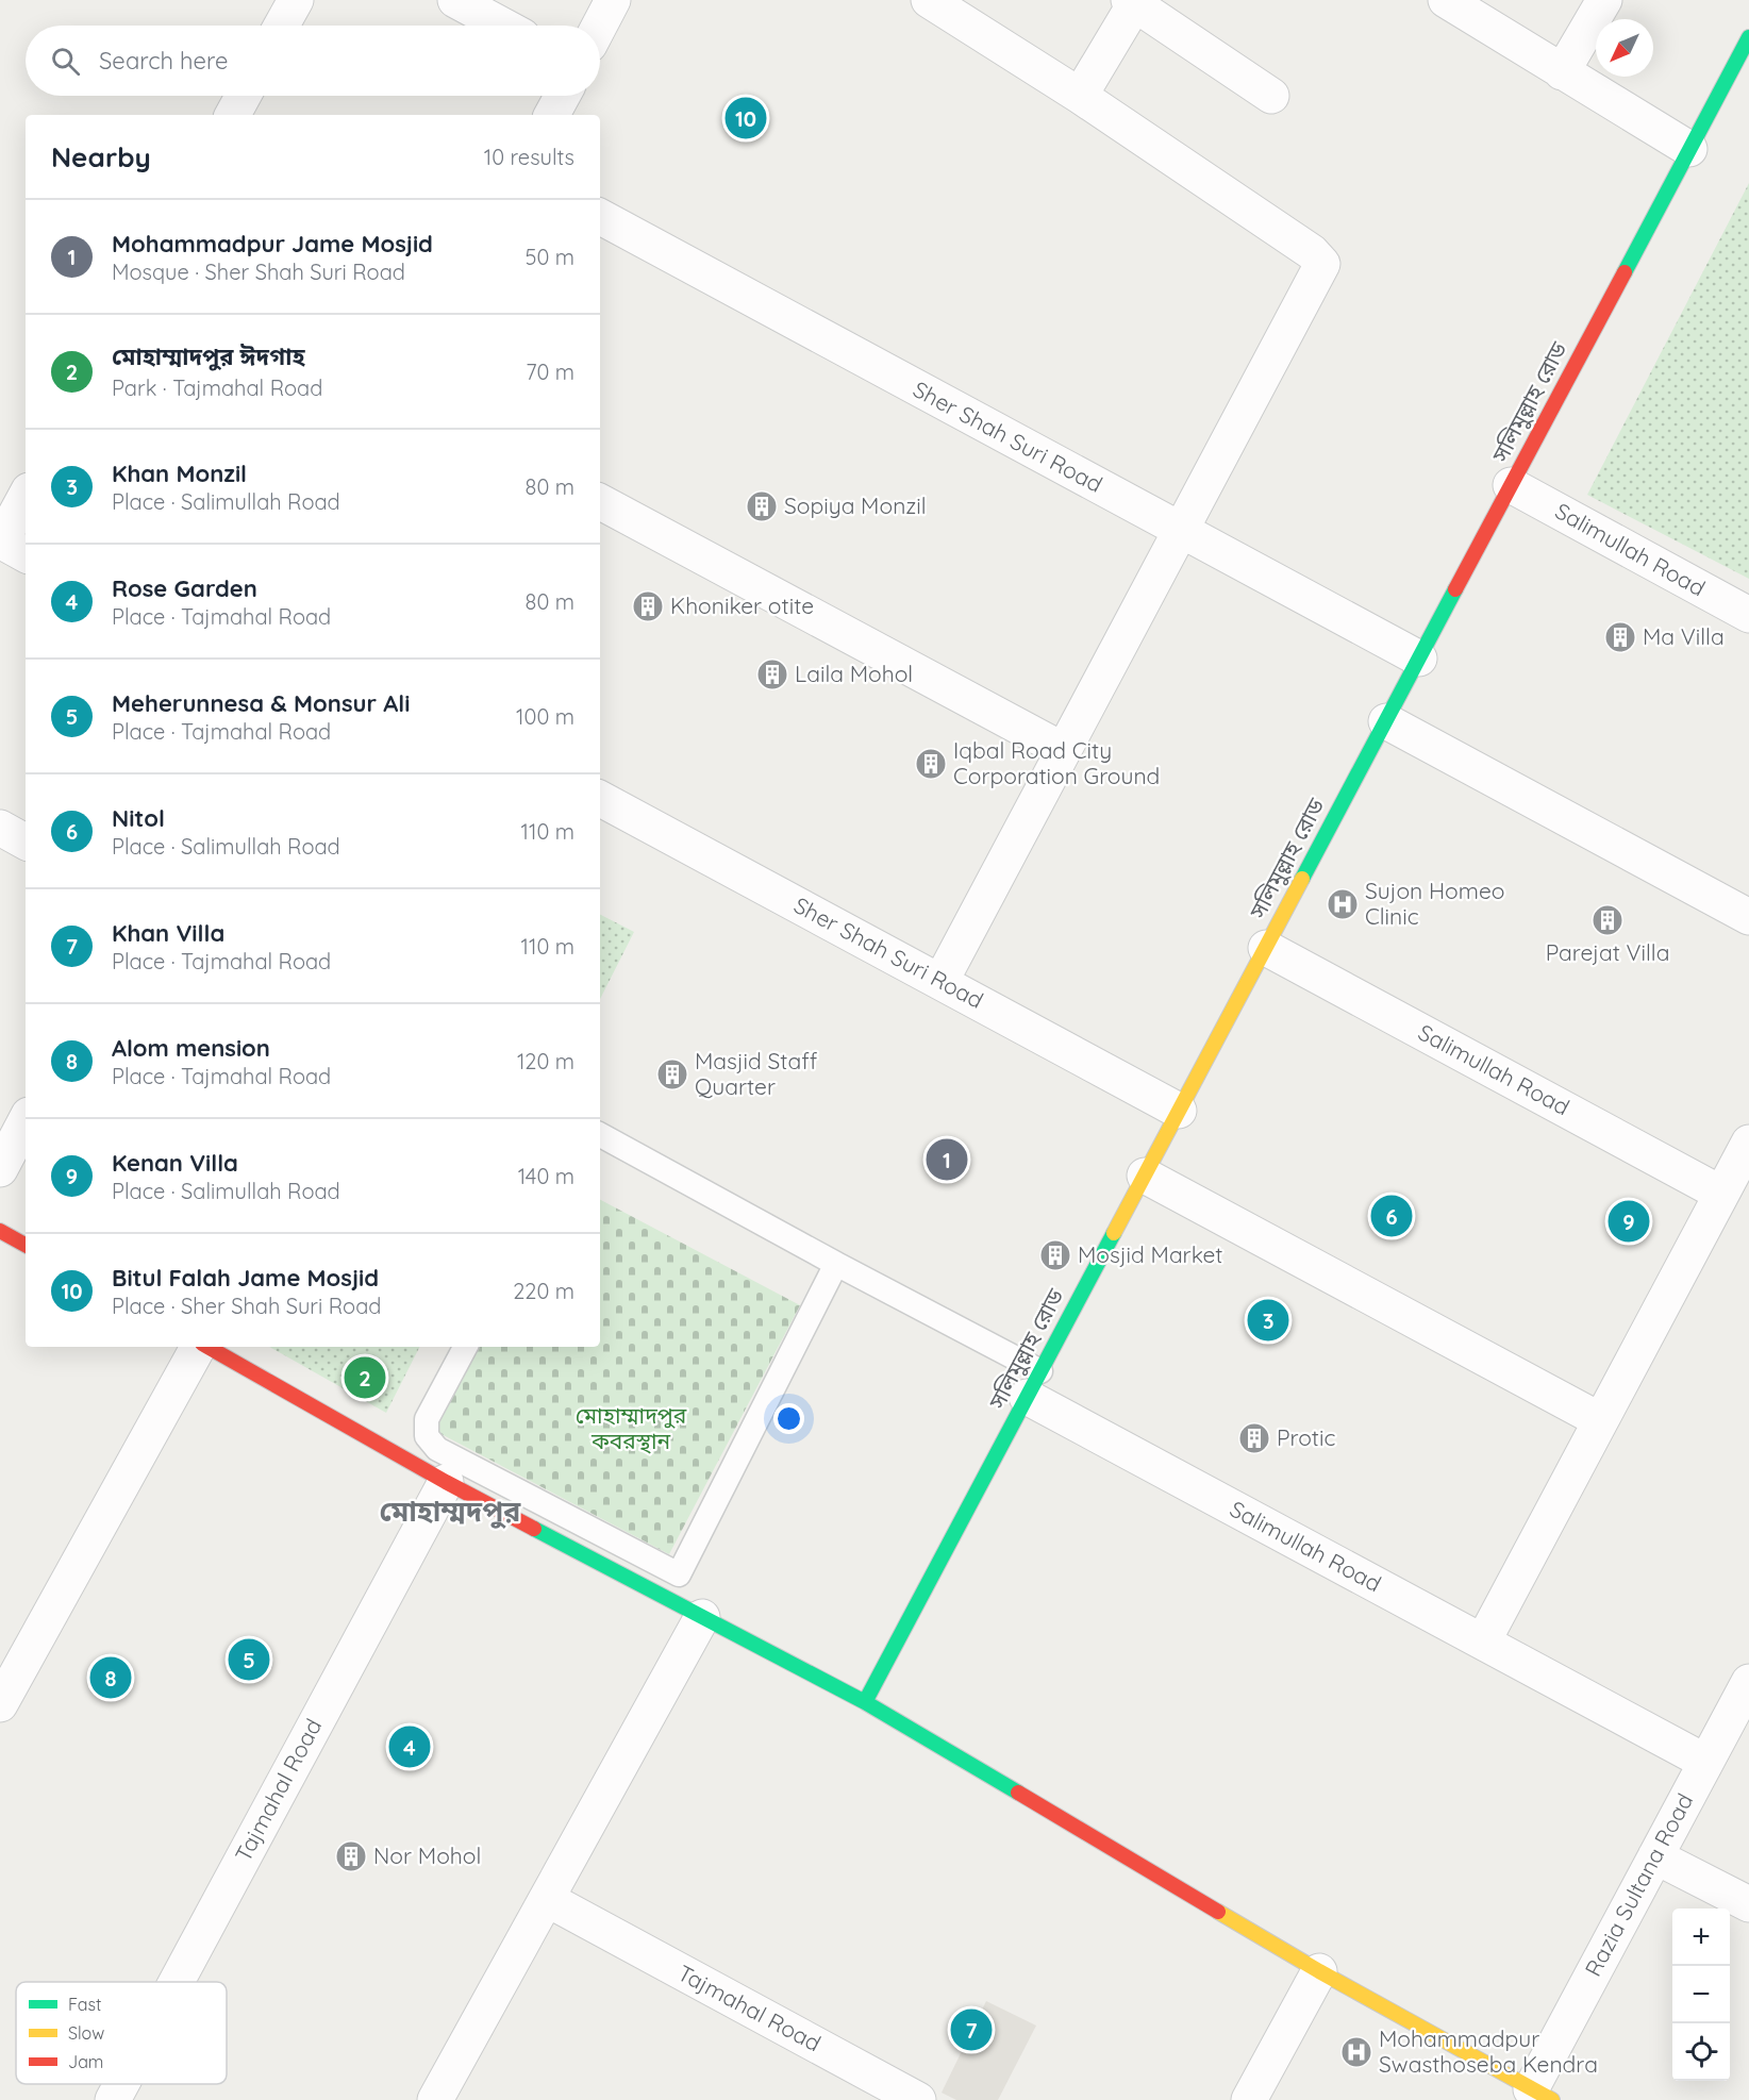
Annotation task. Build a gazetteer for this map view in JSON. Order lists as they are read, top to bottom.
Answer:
{
  "streets": {
    "street": [
      "সলিমুল্লাহ রোড",
      "Sher Shah Suri Road",
      "Salimullah Road",
      "Tajmahal Road",
      "Razia Sultana Road"
    ]
  },
  "crossings": [
    ["সলিমুল্লাহ রোড", "Sher Shah Suri Road"],
    ["সলিমুল্লাহ রোড", "Salimullah Road"],
    ["Salimullah Road", "Razia Sultana Road"]
  ],
  "districts": ["মোহাম্মদপুর"],
  "parks": ["মোহাম্মাদপুর কবরস্থান"],
  "places": {
    "building": [
      "Sopiya Monzil",
      "Khoniker otite",
      "Ma Villa",
      "Laila Mohol",
      "Iqbal Road City Corporation Ground",
      "Parejat Villa",
      "Masjid Staff Quarter",
      "Mosjid Market",
      "Protic",
      "Nor Mohol"
    ],
    "hospital": ["Sujon Homeo Clinic", "Mohammadpur Swasthoseba Kendra"]
  },
  "legend": ["Fast", "Slow", "Jam"],
  "north": "bottom left",
  "page": {
    "search": "Search here",
    "pins": [
      "10",
      "1",
      "6",
      "9",
      "3",
      "2",
      "5",
      "8",
      "4",
      "7"
    ],
    "heading": ["Nearby", "10 results"],
    "list": [
      {
        "mark": "1",
        "name": "Mohammadpur Jame Mosjid",
        "note": "Mosque · Sher Shah Suri Road",
        "value": "50 m"
      },
      {
        "mark": "2",
        "name": "মোহাম্মাদপুর ঈদগাহ",
        "note": "Park · Tajmahal Road",
        "value": "70 m"
      },
      {
        "mark": "3",
        "name": "Khan Monzil",
        "note": "Place · Salimullah Road",
        "value": "80 m"
      },
      {
        "mark": "4",
        "name": "Rose Garden",
        "note": "Place · Tajmahal Road",
        "value": "80 m"
      },
      {
        "mark": "5",
        "name": "Meherunnesa & Monsur Ali",
        "note": "Place · Tajmahal Road",
        "value": "100 m"
      },
      {
        "mark": "6",
        "name": "Nitol",
        "note": "Place · Salimullah Road",
        "value": "110 m"
      },
      {
        "mark": "7",
        "name": "Khan Villa",
        "note": "Place · Tajmahal Road",
        "value": "110 m"
      },
      {
        "mark": "8",
        "name": "Alom mension",
        "note": "Place · Tajmahal Road",
        "value": "120 m"
      },
      {
        "mark": "9",
        "name": "Kenan Villa",
        "note": "Place · Salimullah Road",
        "value": "140 m"
      },
      {
        "mark": "10",
        "name": "Bitul Falah Jame Mosjid",
        "note": "Place · Sher Shah Suri Road",
        "value": "220 m"
      }
    ],
    "map_buttons": ["+", "−"]
  }
}
